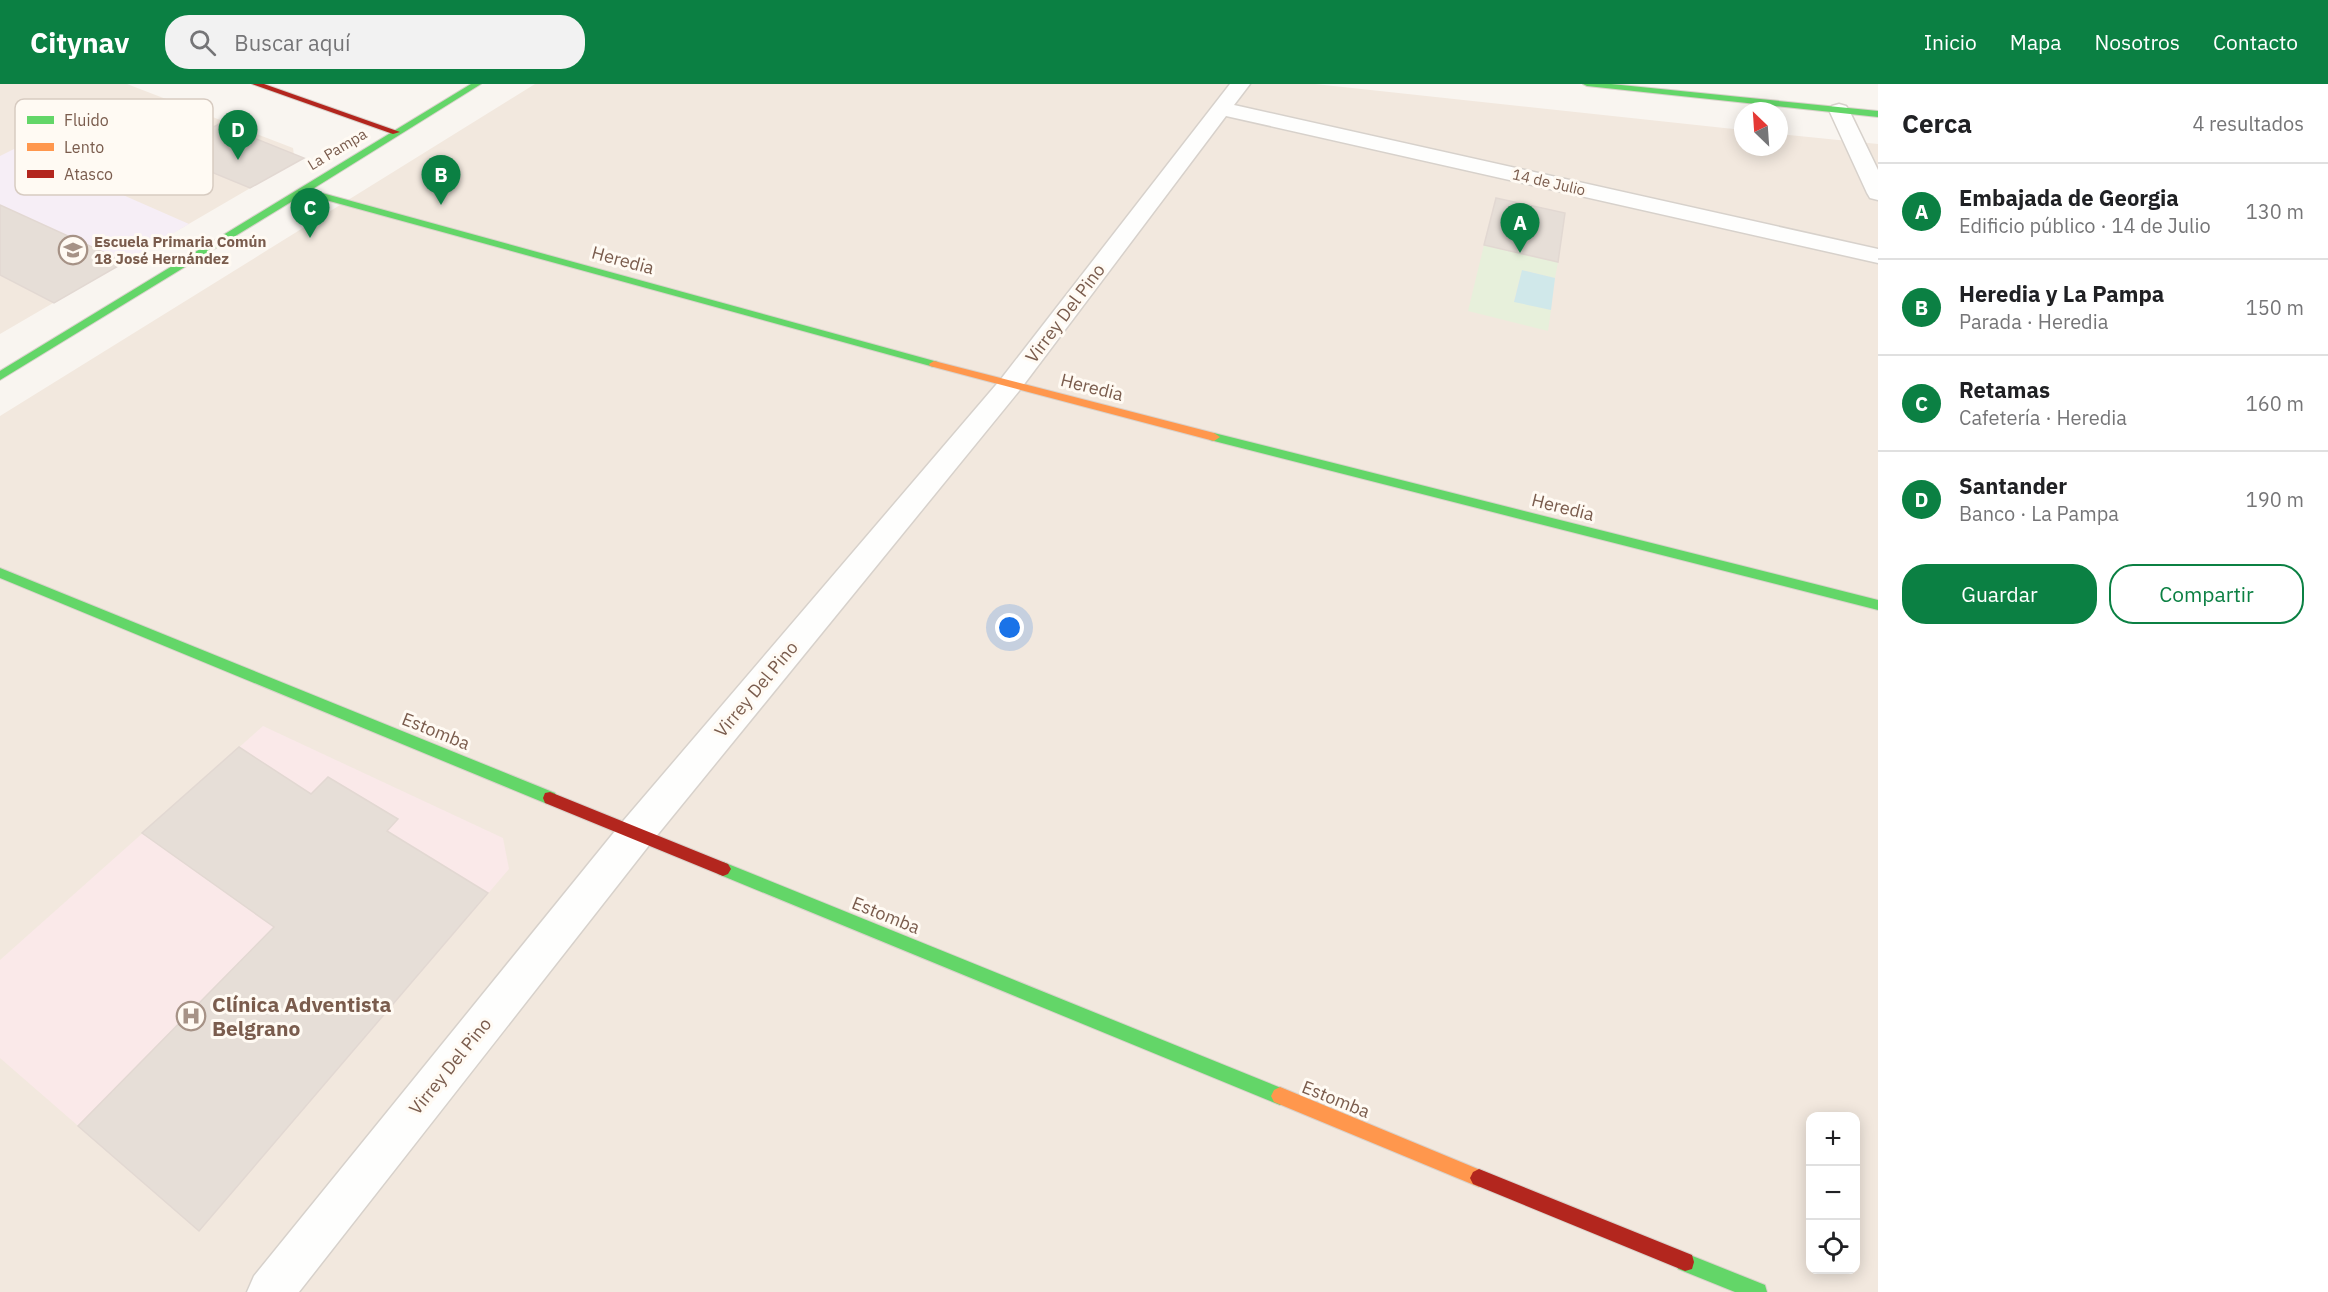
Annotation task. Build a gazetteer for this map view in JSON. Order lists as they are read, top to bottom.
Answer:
{
  "streets": {
    "street": [
      "La Pampa",
      "14 de Julio",
      "Heredia",
      "Virrey Del Pino",
      "Estomba"
    ]
  },
  "crossings": [
    ["La Pampa", "Heredia"],
    ["14 de Julio", "Virrey Del Pino"],
    ["Heredia", "Virrey Del Pino"],
    ["Virrey Del Pino", "Estomba"]
  ],
  "places": {
    "school or university": ["Escuela Primaria Común 18 José Hernández"],
    "hospital": ["Clínica Adventista Belgrano"]
  },
  "legend": ["Fluido", "Lento", "Atasco"],
  "north": "top left",
  "page": {
    "header": "Citynav",
    "search": "Buscar aquí",
    "nav": [
      "Inicio",
      "Mapa",
      "Nosotros",
      "Contacto"
    ],
    "heading": ["Cerca", "4 resultados"],
    "pins": [
      "D",
      "B",
      "C",
      "A"
    ],
    "list": [
      {
        "mark": "A",
        "name": "Embajada de Georgia",
        "note": "Edificio público · 14 de Julio",
        "value": "130 m"
      },
      {
        "mark": "B",
        "name": "Heredia y La Pampa",
        "note": "Parada · Heredia",
        "value": "150 m"
      },
      {
        "mark": "C",
        "name": "Retamas",
        "note": "Cafetería · Heredia",
        "value": "160 m"
      },
      {
        "mark": "D",
        "name": "Santander",
        "note": "Banco · La Pampa",
        "value": "190 m"
      }
    ],
    "buttons": ["Guardar", "Compartir"],
    "map_buttons": ["+", "−"]
  }
}
